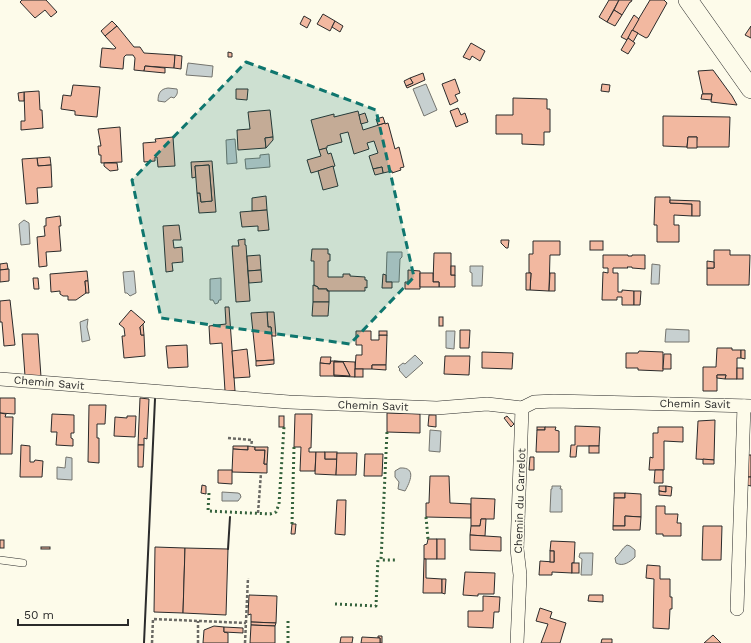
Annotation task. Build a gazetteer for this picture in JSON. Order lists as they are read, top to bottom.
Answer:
{
  "streets": {
    "street": ["Chemin Savit", "Chemin du Carrelot"]
  },
  "crossings": [
    ["Chemin Savit", "Chemin du Carrelot"]
  ],
  "scale_bar": "50 m"
}
